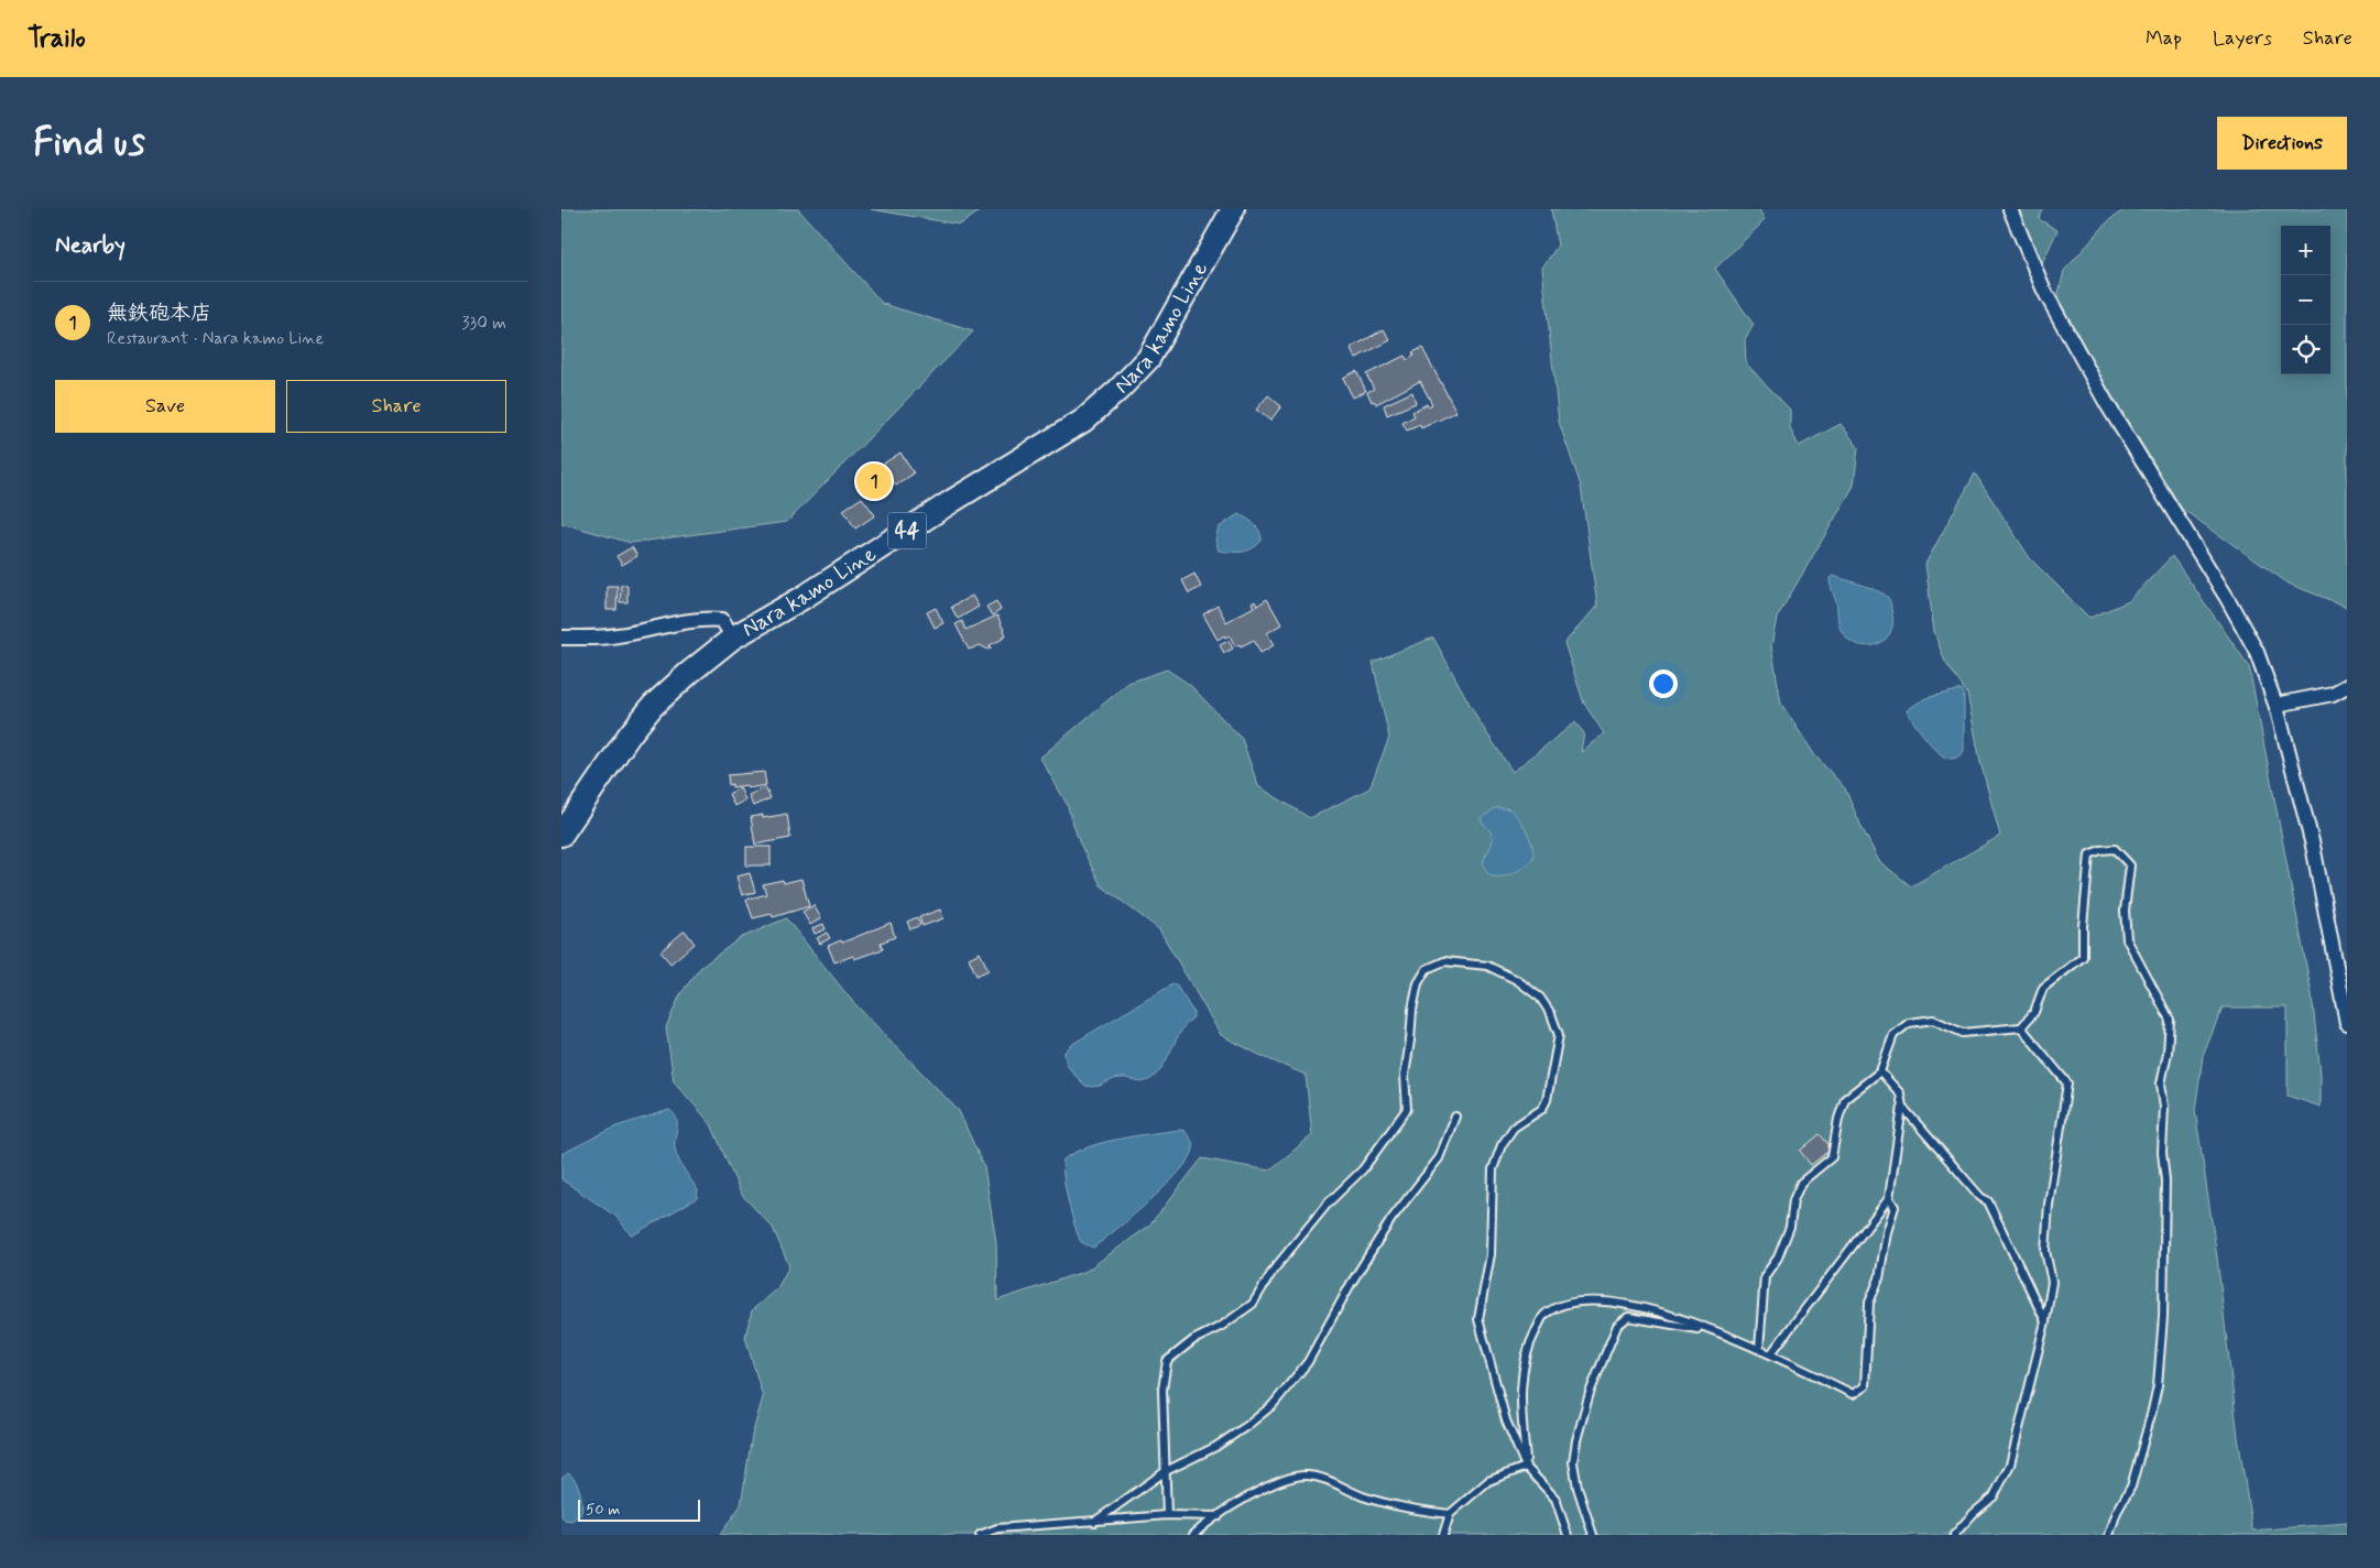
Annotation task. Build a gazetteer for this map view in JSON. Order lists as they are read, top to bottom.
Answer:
{
  "streets": {
    "main road": ["Nara kamo Line", "44"]
  },
  "scale_bar": "50 m",
  "page": {
    "header": "Trailo",
    "nav": ["Map", "Layers", "Share"],
    "buttons": [
      "Directions",
      ["Save", "Share"]
    ],
    "title": "Find us",
    "heading": "Nearby",
    "map_buttons": ["+", "−"],
    "list": [
      {
        "mark": "1",
        "name": "無鉄砲本店",
        "note": "Restaurant · Nara kamo Line",
        "value": "330 m"
      }
    ],
    "pins": "1",
    "scale": "50 m"
  }
}
